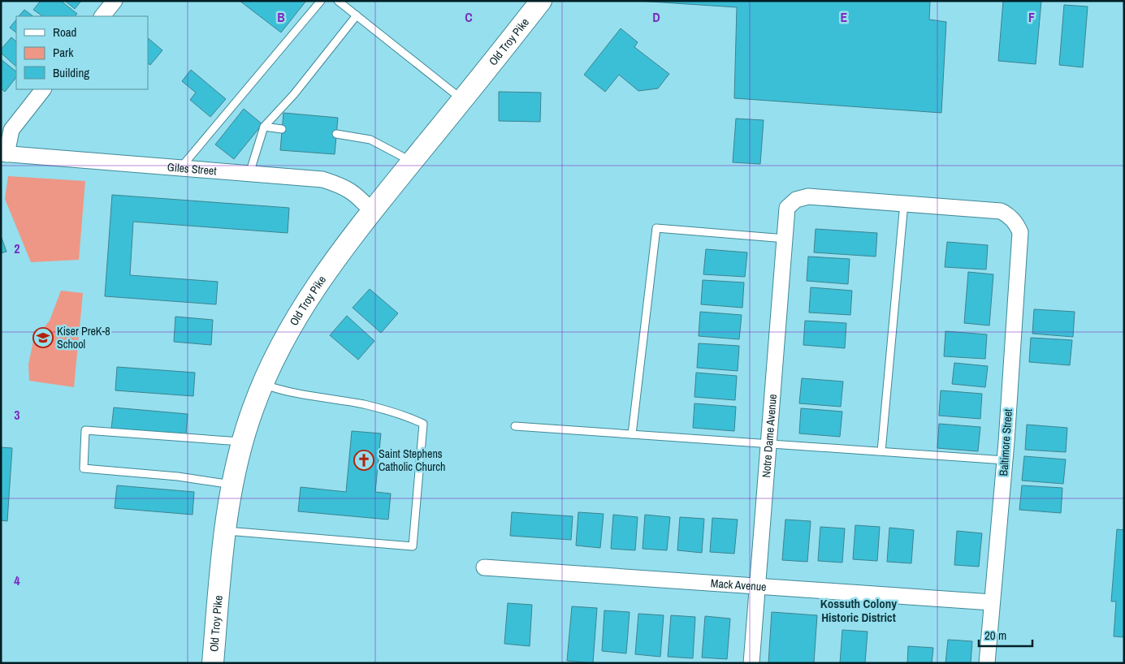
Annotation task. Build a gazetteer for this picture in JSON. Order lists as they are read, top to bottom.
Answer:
{
  "streets": {
    "main road": ["Old Troy Pike"],
    "street": [
      "Giles Street",
      "Notre Dame Avenue",
      "Baltimore Street",
      "Mack Avenue"
    ]
  },
  "crossings": [
    ["Old Troy Pike", "Giles Street"],
    ["Notre Dame Avenue", "Baltimore Street"],
    ["Notre Dame Avenue", "Mack Avenue"],
    ["Baltimore Street", "Mack Avenue"]
  ],
  "districts": ["Kossuth Colony Historic District"],
  "places": {
    "school or university": ["Kiser PreK-8 School"],
    "church": ["Saint Stephens Catholic Church"]
  },
  "legend": ["Road", "Park", "Building"],
  "scale_bar": "20 m",
  "grid": {
    "columns": [
      "B",
      "C",
      "D",
      "E",
      "F"
    ],
    "rows": ["2", "3", "4"]
  }
}
